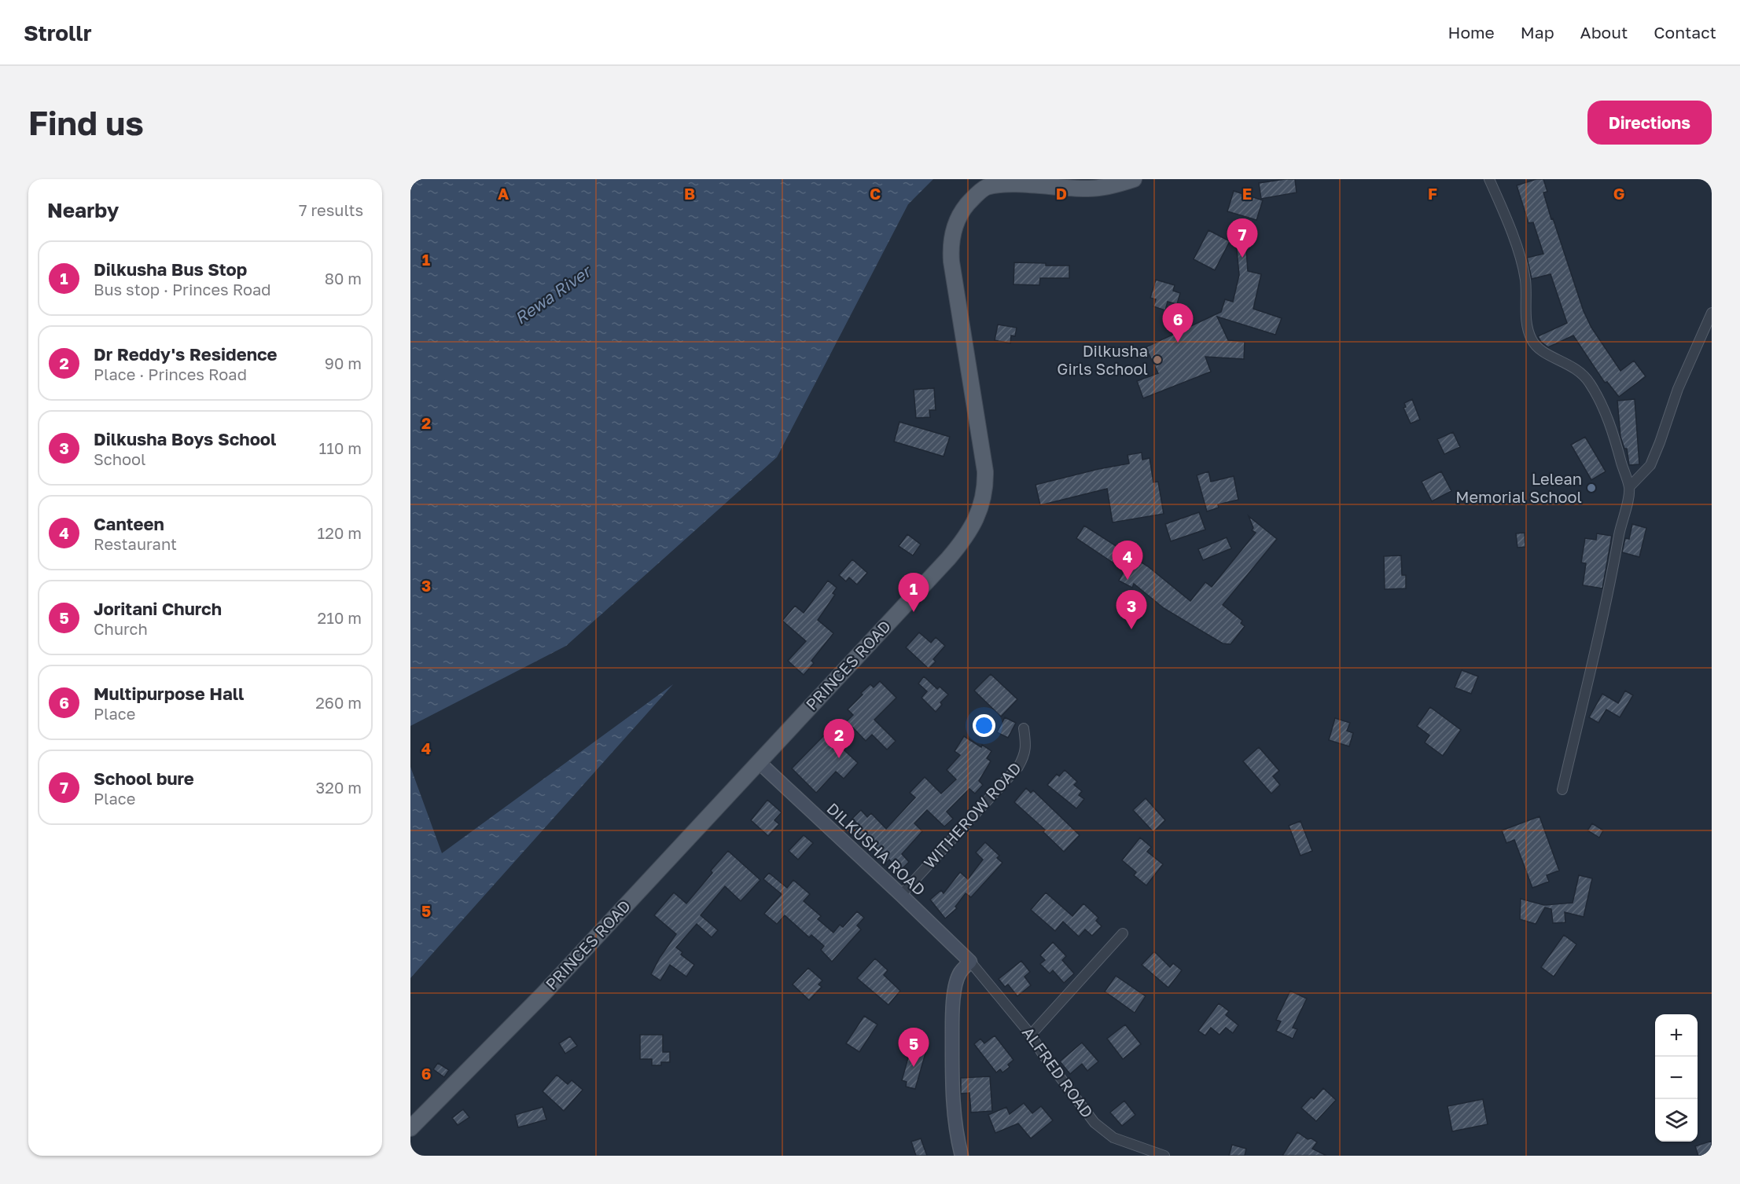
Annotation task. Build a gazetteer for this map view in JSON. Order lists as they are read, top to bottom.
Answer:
{
  "streets": {
    "main road": ["PRINCES ROAD"],
    "street": ["WITHEROW ROAD", "DILKUSHA ROAD", "ALFRED ROAD"]
  },
  "crossings": [
    ["PRINCES ROAD", "DILKUSHA ROAD"],
    ["WITHEROW ROAD", "DILKUSHA ROAD"],
    ["DILKUSHA ROAD", "ALFRED ROAD"]
  ],
  "water": ["Rewa River"],
  "places": ["Dilkusha Girls School", "Lelean Memorial School"],
  "page": {
    "header": "Strollr",
    "nav": [
      "Home",
      "Map",
      "About",
      "Contact"
    ],
    "buttons": "Directions",
    "title": "Find us",
    "heading": ["Nearby", "7 results"],
    "pins": [
      "7",
      "6",
      "4",
      "1",
      "3",
      "2",
      "5"
    ],
    "list": [
      {
        "mark": "1",
        "name": "Dilkusha Bus Stop",
        "note": "Bus stop · Princes Road",
        "value": "80 m"
      },
      {
        "mark": "2",
        "name": "Dr Reddy's Residence",
        "note": "Place · Princes Road",
        "value": "90 m"
      },
      {
        "mark": "3",
        "name": "Dilkusha Boys School",
        "note": "School",
        "value": "110 m"
      },
      {
        "mark": "4",
        "name": "Canteen",
        "note": "Restaurant",
        "value": "120 m"
      },
      {
        "mark": "5",
        "name": "Joritani Church",
        "note": "Church",
        "value": "210 m"
      },
      {
        "mark": "6",
        "name": "Multipurpose Hall",
        "note": "Place",
        "value": "260 m"
      },
      {
        "mark": "7",
        "name": "School bure",
        "note": "Place",
        "value": "320 m"
      }
    ],
    "map_buttons": ["+", "−"]
  },
  "grid": {
    "columns": [
      "A",
      "B",
      "C",
      "D",
      "E",
      "F",
      "G"
    ],
    "rows": [
      "1",
      "2",
      "3",
      "4",
      "5",
      "6"
    ]
  }
}
